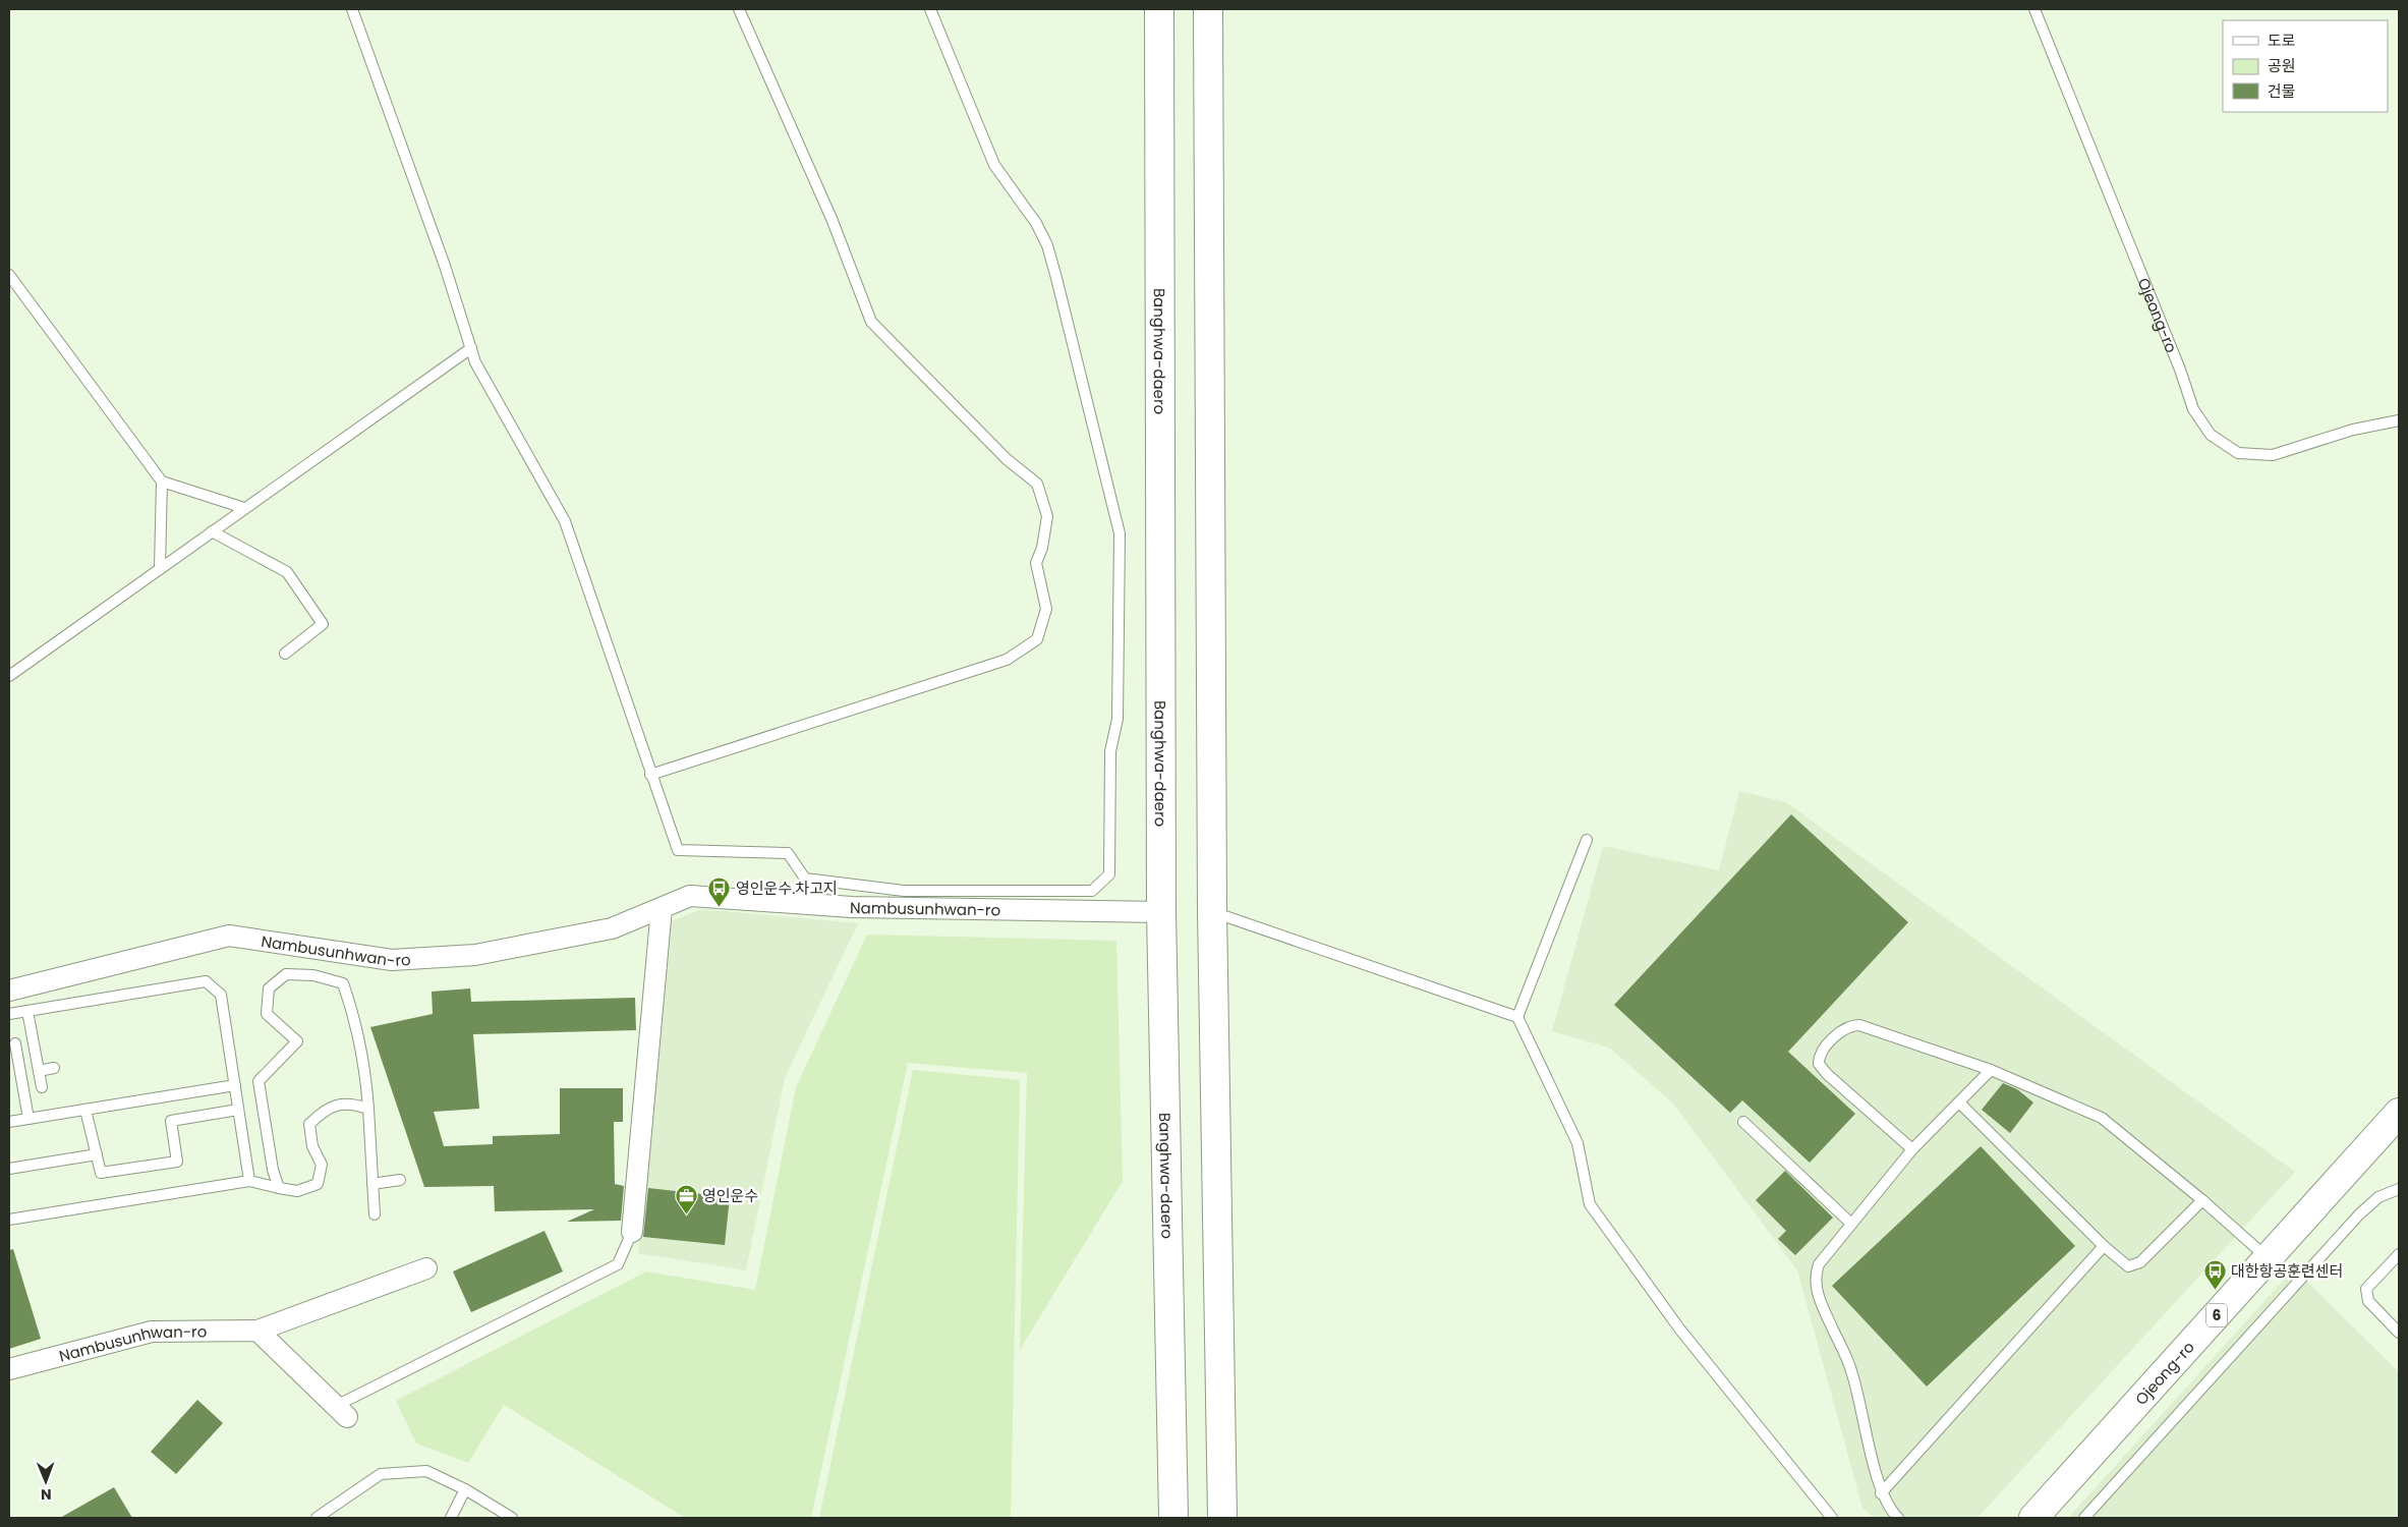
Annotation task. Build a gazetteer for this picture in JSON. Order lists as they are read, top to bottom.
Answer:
{
  "streets": {
    "main road": ["Ojeong-ro", "Banghwa-daero", "6"],
    "street": ["Nambusunhwan-ro"]
  },
  "crossings": [
    ["Banghwa-daero", "Nambusunhwan-ro"]
  ],
  "places": {
    "bus stop": ["영인운수.차고지", "대한항공훈련센터"],
    "office": ["영인운수"]
  },
  "legend": ["도로", "공원", "건물"],
  "north": "bottom"
}
